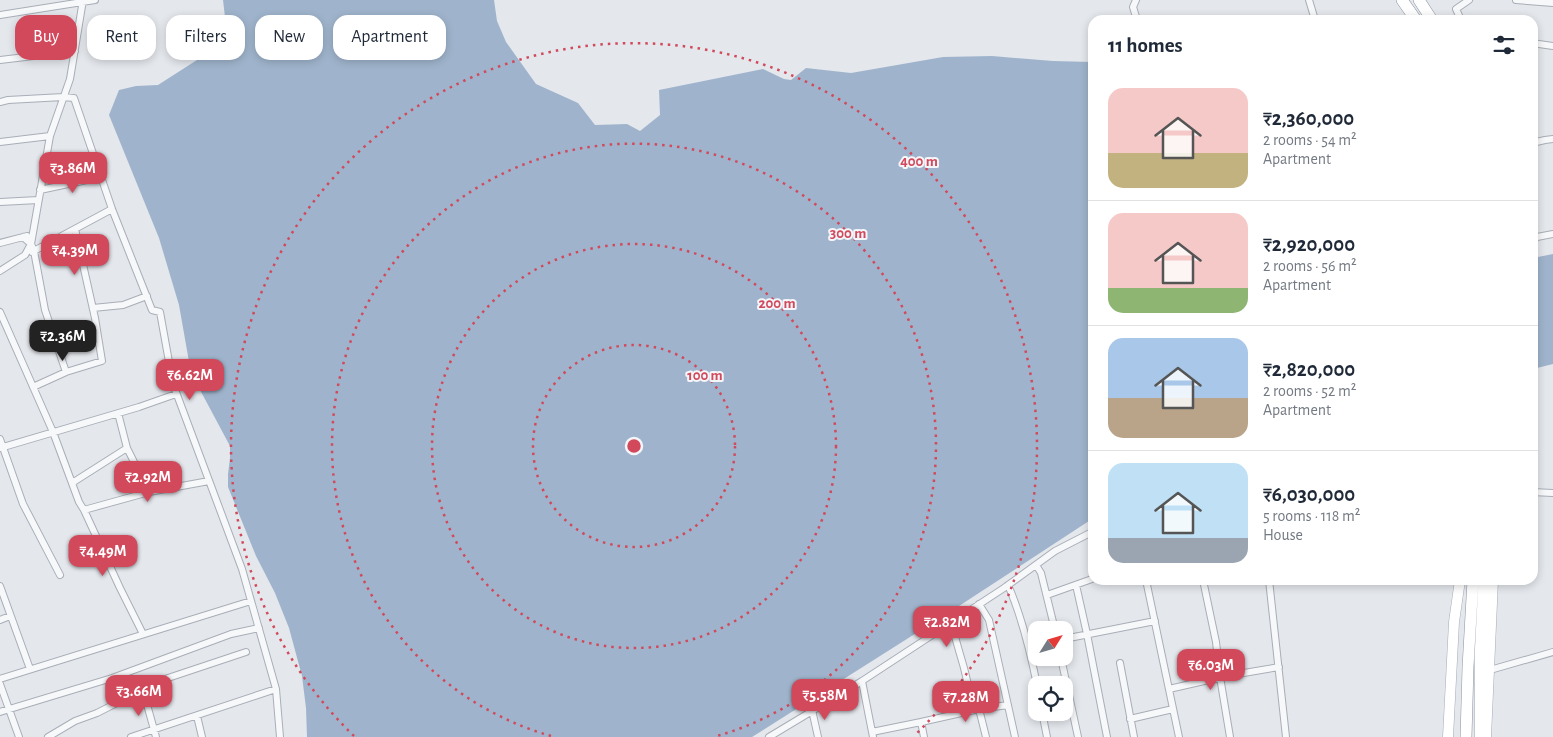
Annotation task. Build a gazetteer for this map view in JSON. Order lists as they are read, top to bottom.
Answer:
{
  "north": "top right",
  "page": {
    "chip": [
      "Buy",
      "Rent",
      "Filters",
      "New",
      "Apartment"
    ],
    "heading": "11 homes",
    "list": [
      {
        "name": "₹2,360,000",
        "note": "2 rooms · 54 m² · Apartment"
      },
      {
        "name": "₹2,920,000",
        "note": "2 rooms · 56 m² · Apartment"
      },
      {
        "name": "₹2,820,000",
        "note": "2 rooms · 52 m² · Apartment"
      },
      {
        "name": "₹6,030,000",
        "note": "5 rooms · 118 m² · House"
      }
    ],
    "price": [
      "₹3.86M",
      "₹4.39M",
      "₹2.36M",
      "₹6.62M",
      "₹2.92M",
      "₹4.49M",
      "₹2.82M",
      "₹6.03M",
      "₹3.66M",
      "₹5.58M",
      "₹7.28M"
    ]
  },
  "rings": [
    "400 m",
    "300 m",
    "200 m",
    "100 m"
  ]
}
